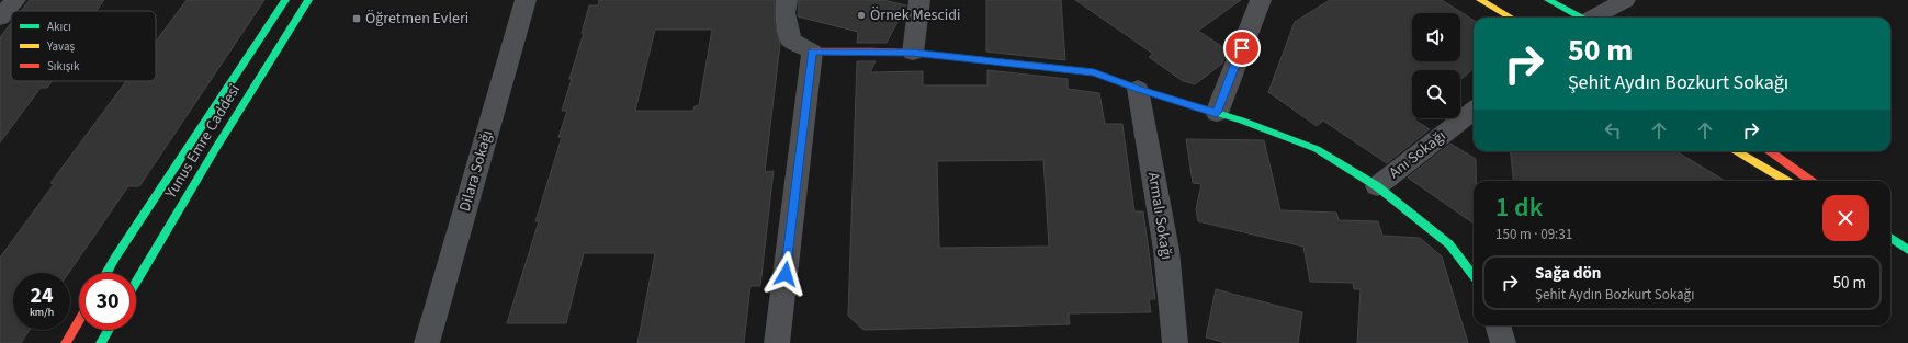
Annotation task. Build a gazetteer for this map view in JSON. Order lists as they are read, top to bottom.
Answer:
{
  "streets": {
    "street": [
      "Yunus Emre Caddesi",
      "Anı Sokağı",
      "Dilara Sokağı",
      "Armalı Sokağı"
    ]
  },
  "places": {
    "other": ["Örnek Mescidi"],
    "transit": ["Öğretmen Evleri"]
  },
  "legend": ["Akıcı", "Yavaş", "Sıkışık"],
  "page": {
    "turn": ["50 m", "Şehit Aydın Bozkurt Sokağı"],
    "heading": ["1 dk", "150 m · 09:31"],
    "list": [
      {
        "name": "Sağa dön",
        "note": "Şehit Aydın Bozkurt Sokağı",
        "value": "50 m"
      }
    ],
    "speed": "24 km/h",
    "limit": "30"
  }
}
